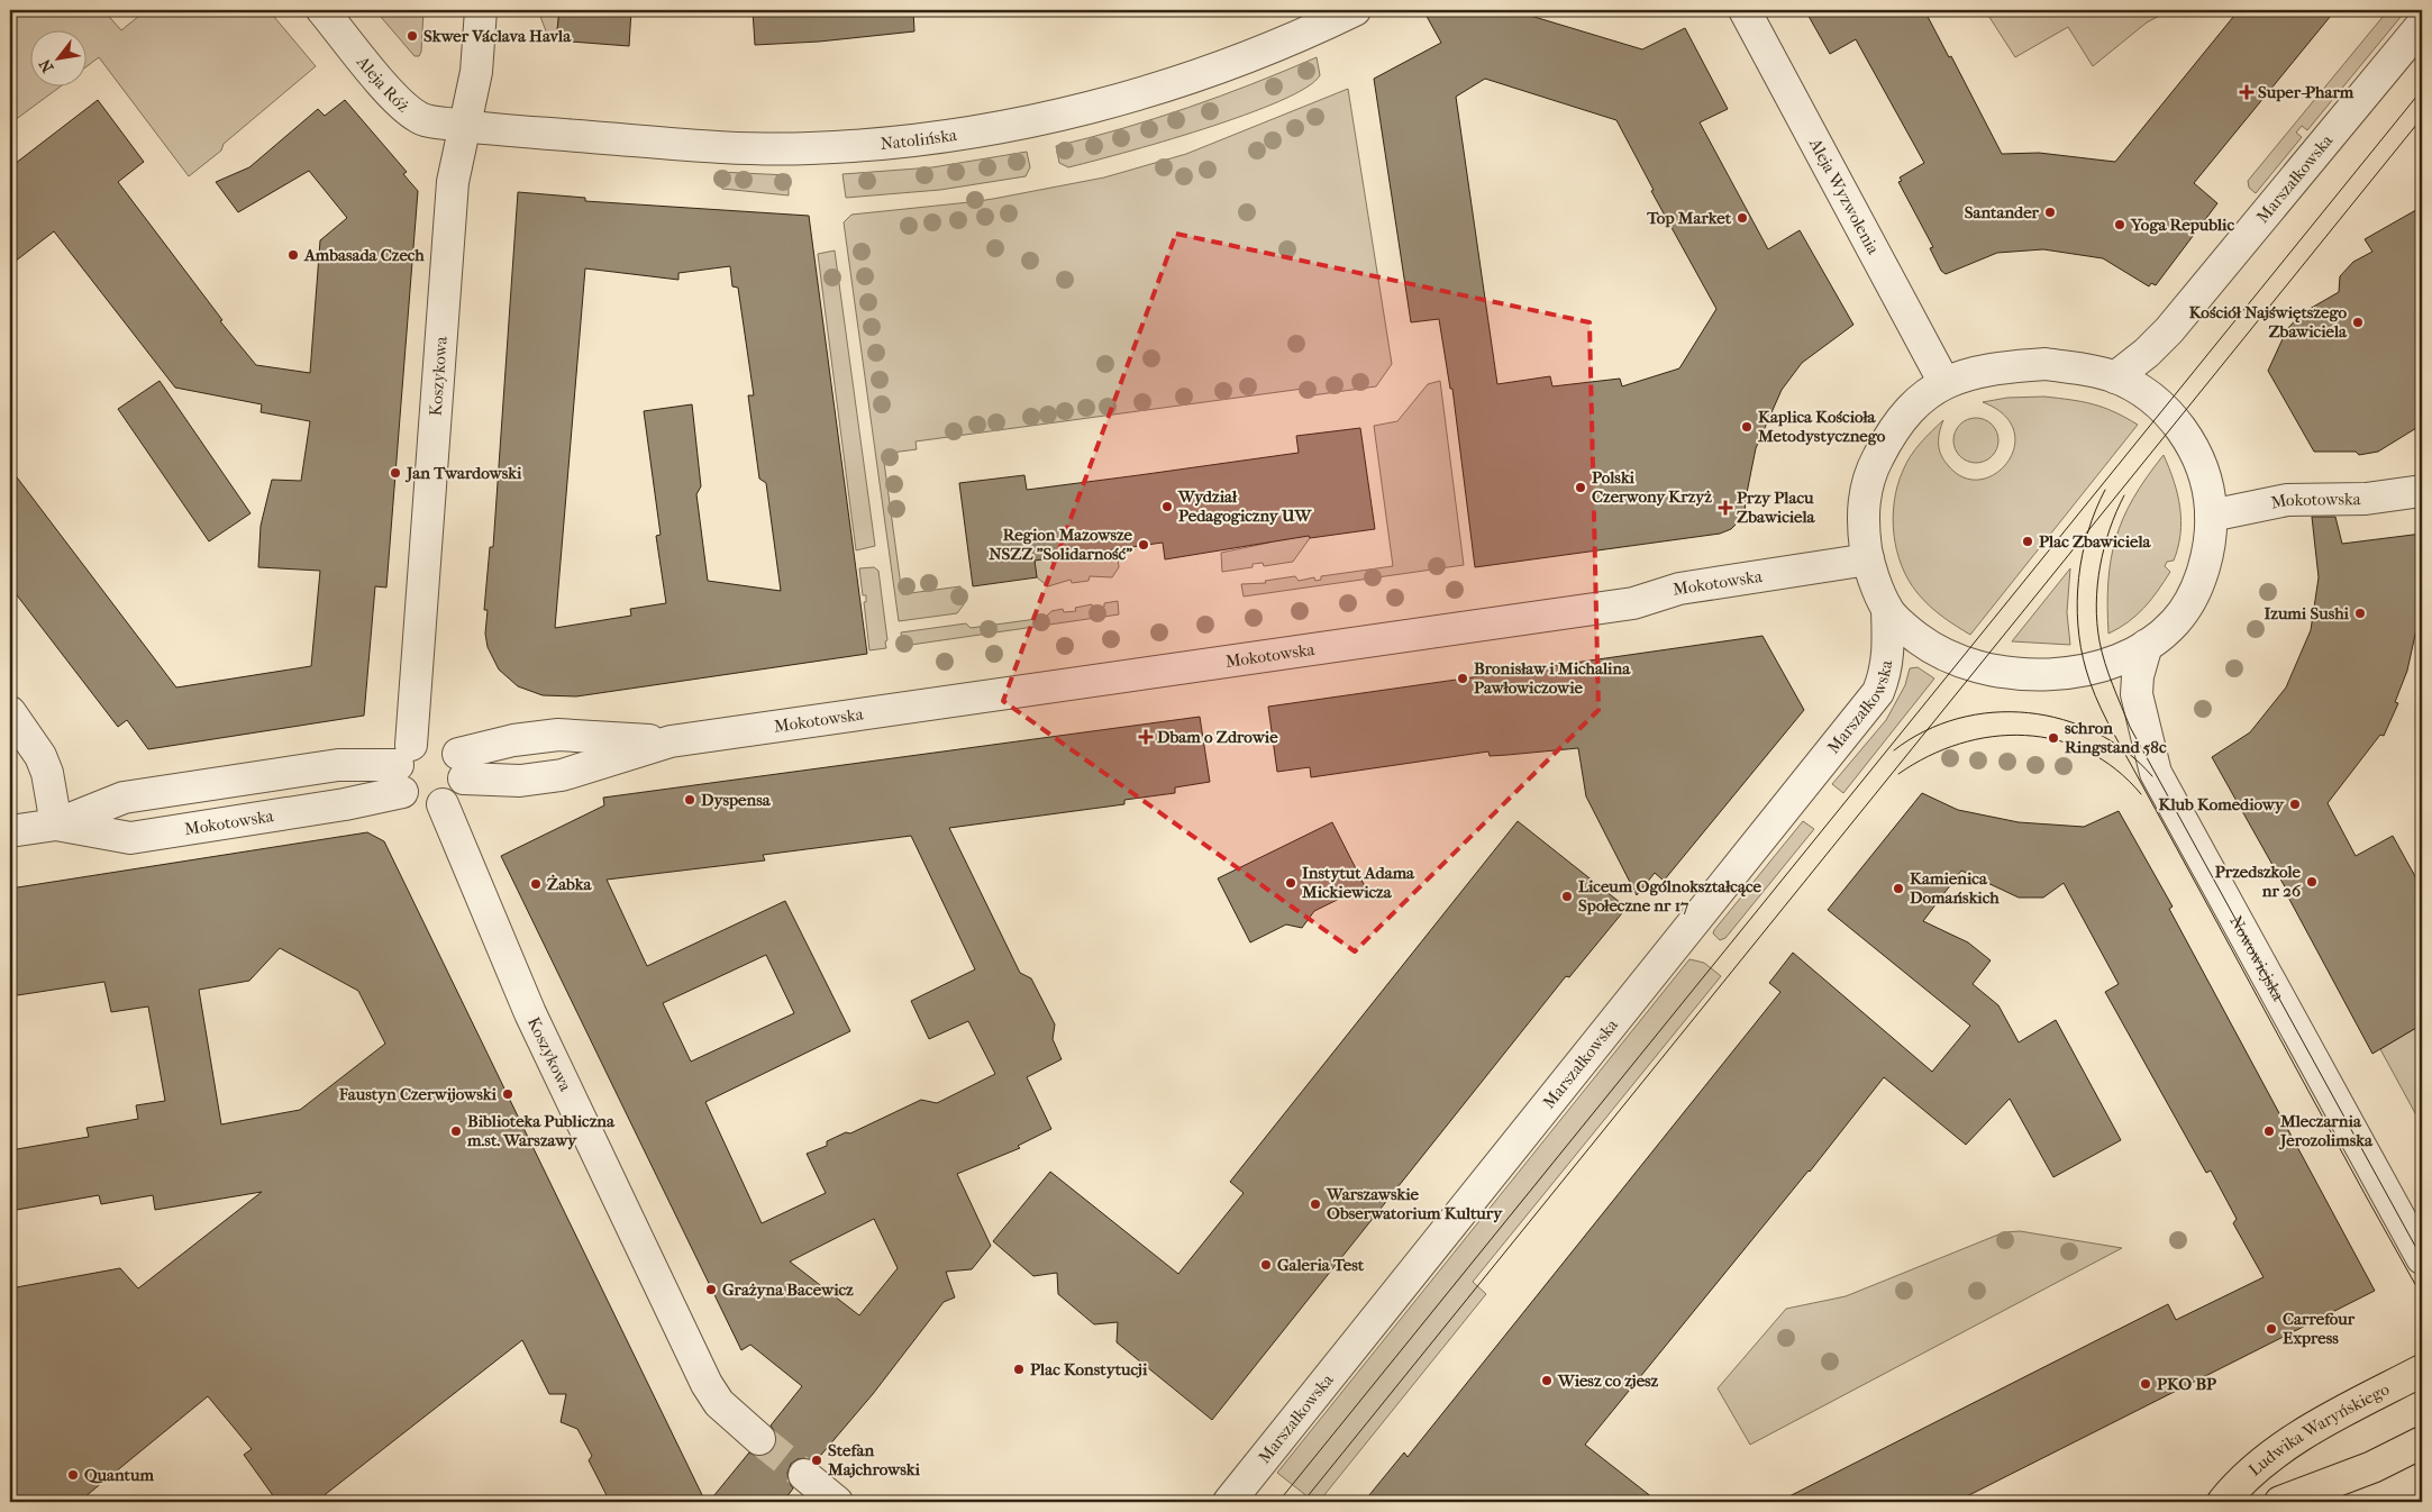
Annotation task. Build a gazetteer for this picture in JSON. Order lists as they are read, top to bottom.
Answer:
{
  "streets": {
    "main road": ["Ludwika Waryńskiego"],
    "street": [
      "Aleja Róż",
      "Natolińska",
      "Marszałkowska",
      "Aleja Wyzwolenia",
      "Koszykowa",
      "Mokotowska",
      "Nowowiejska"
    ]
  },
  "crossings": [
    ["Aleja Róż", "Natolińska"],
    ["Aleja Róż", "Koszykowa"],
    ["Natolińska", "Koszykowa"],
    ["Koszykowa", "Mokotowska"]
  ],
  "places": {
    "other": [
      "Skwer Václava Havla",
      "Santander",
      "Top Market",
      "Yoga Republic",
      "Ambasada Czech",
      "Kościół Najświętszego Zbawiciela",
      "Kaplica Kościoła Metodystycznego",
      "Jan Twardowski",
      "Polski Czerwony Krzyż",
      "Wydział Pedagogiczny UW",
      "Plac Zbawiciela",
      "Region Mazowsze NSZZ \"Solidarność\"",
      "Izumi Sushi",
      "Bronisław i Michalina Pawłowiczowie",
      "schron Ringstand 58c",
      "Dyspensa",
      "Klub Komediowy",
      "Przedszkole nr 26",
      "Instytut Adama Mickiewicza",
      "Żabka",
      "Kamienica Domańskich",
      "Liceum Ogólnokształcące Społeczne nr 17",
      "Faustyn Czerwijowski",
      "Biblioteka Publiczna m.st. Warszawy",
      "Mleczarnia Jerozolimska",
      "Warszawskie Obserwatorium Kultury",
      "Galeria Test",
      "Grażyna Bacewicz",
      "Carrefour Express",
      "Plac Konstytucji",
      "Wiesz co zjesz",
      "PKO BP",
      "Stefan Majchrowski",
      "Quantum"
    ],
    "health": ["Super-Pharm", "Przy Placu Zbawiciela", "Dbam o Zdrowie"]
  },
  "north": "bottom left"
}
